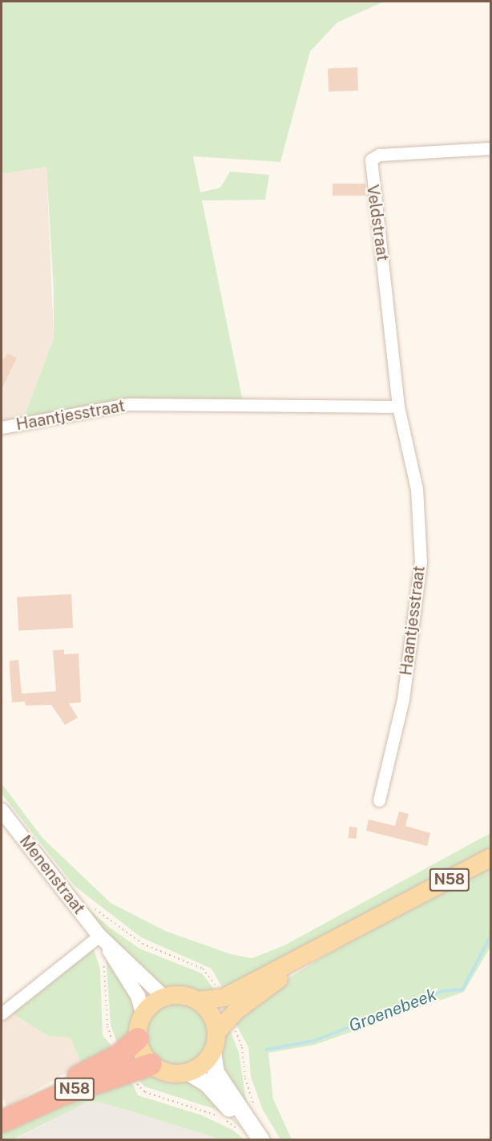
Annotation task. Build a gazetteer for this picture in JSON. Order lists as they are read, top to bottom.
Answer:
{
  "streets": {
    "highway": ["N58"],
    "street": ["Veldstraat", "Haantjesstraat", "Menenstraat"]
  },
  "crossings": [
    ["Veldstraat", "Haantjesstraat"],
    ["Menenstraat", "N58"]
  ],
  "water": ["Groenebeek"]
}
